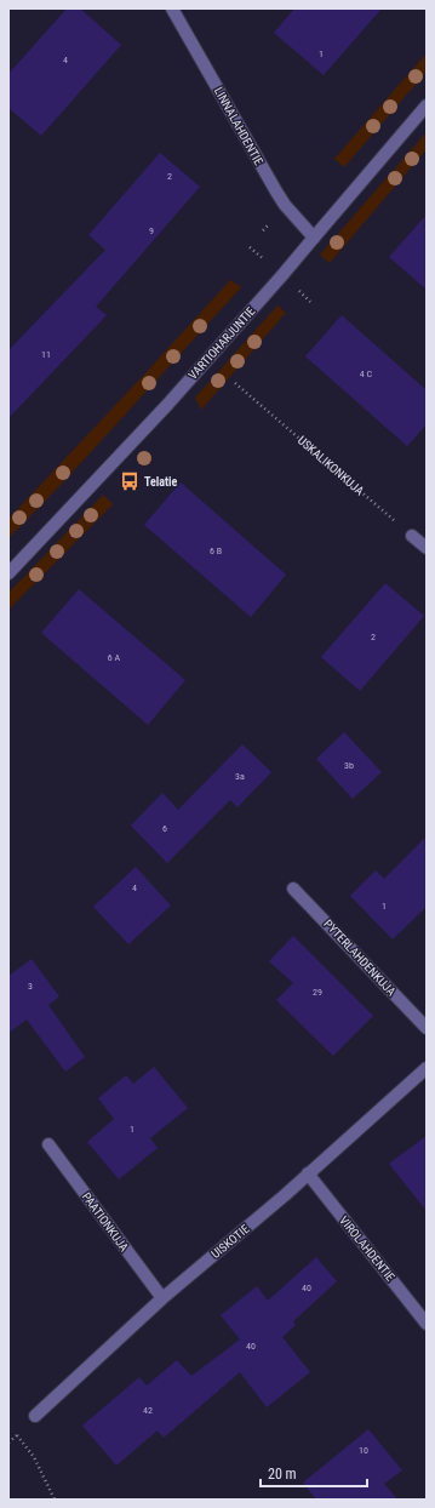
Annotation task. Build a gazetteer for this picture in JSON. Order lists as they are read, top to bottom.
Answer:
{
  "streets": {
    "street": [
      "LINNALAHDENTIE",
      "VARTIOHARJUNTIE",
      "PYTERLAHDENKUJA",
      "PAATIONKUJA",
      "UISKOTIE",
      "VIROLAHDENTIE"
    ],
    "path": ["USKALIKONKUJA"]
  },
  "crossings": [
    ["LINNALAHDENTIE", "VARTIOHARJUNTIE"],
    ["PAATIONKUJA", "UISKOTIE"],
    ["UISKOTIE", "VIROLAHDENTIE"]
  ],
  "places": {
    "bus stop": ["Telatie"]
  },
  "house_numbers": [
    "1",
    "4",
    "2",
    "9",
    "11",
    "4 C",
    "6 B",
    "2",
    "6 A",
    "3b",
    "3a",
    "6",
    "4",
    "1",
    "3",
    "29",
    "1",
    "40",
    "40",
    "42",
    "10"
  ],
  "scale_bar": "20 m"
}
